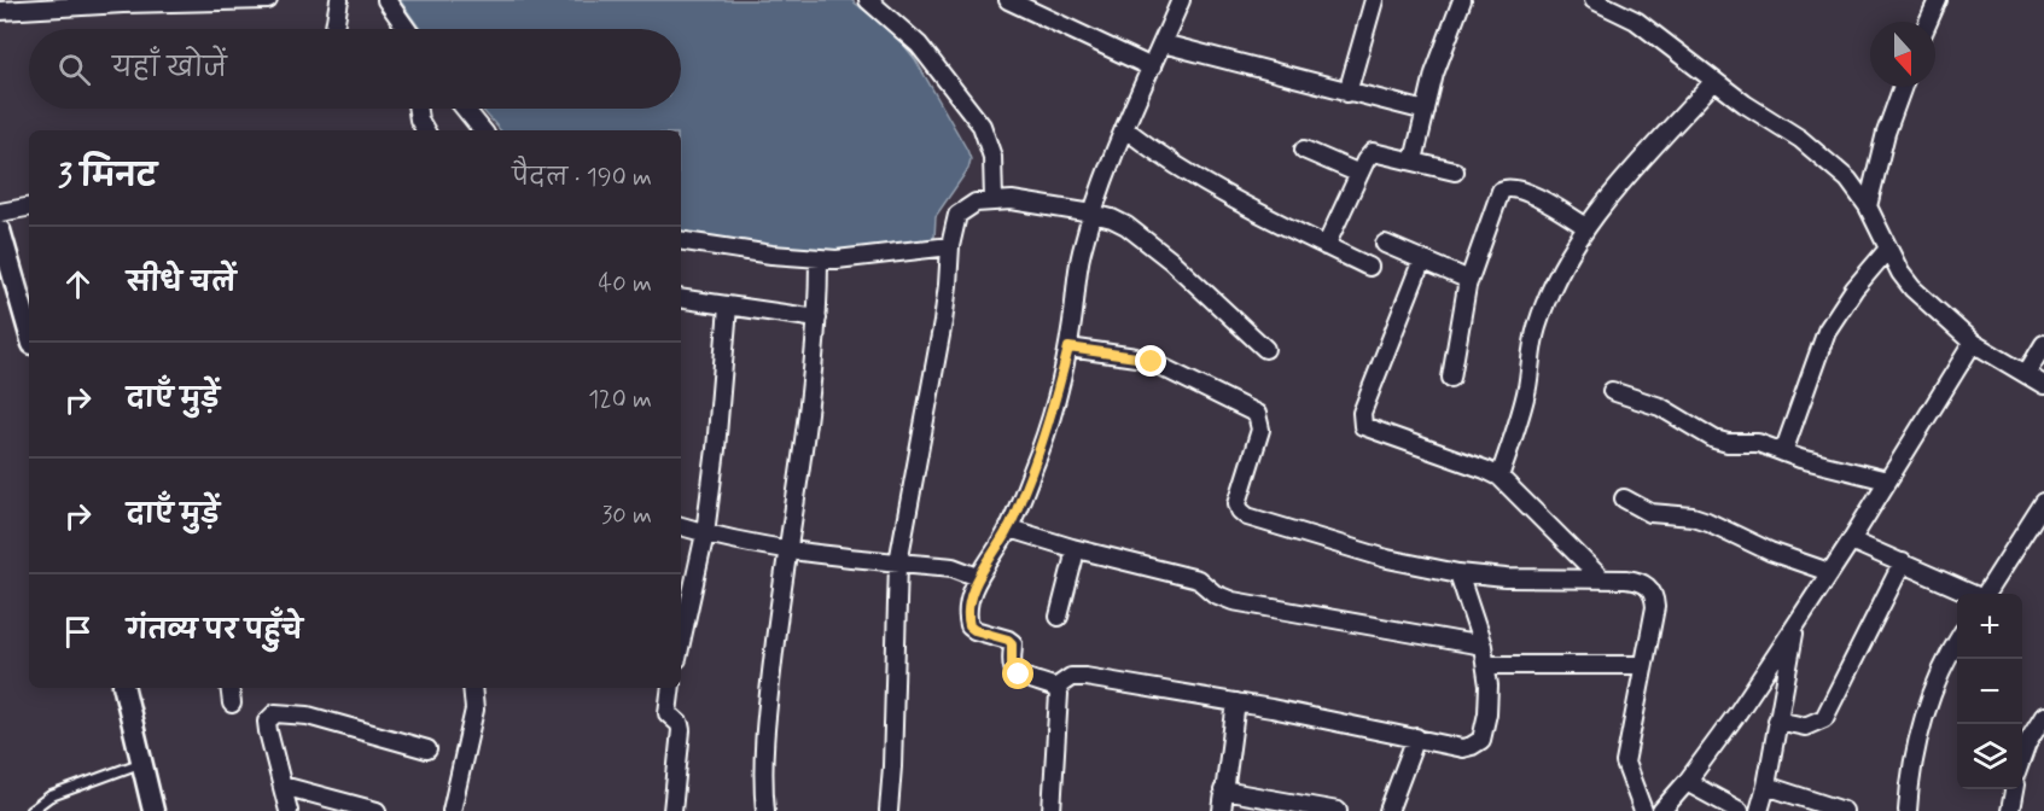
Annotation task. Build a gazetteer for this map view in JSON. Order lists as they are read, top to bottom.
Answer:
{
  "north": "bottom",
  "page": {
    "search": "यहाँ खोजें",
    "heading": ["3 मिनट", "पैदल · 190 m"],
    "list": [
      ["सीधे चलें", "40 m"],
      ["दाएँ मुड़ें", "120 m"],
      ["दाएँ मुड़ें", "30 m"],
      "गंतव्य पर पहुँचे"
    ],
    "map_buttons": ["+", "−"]
  }
}
